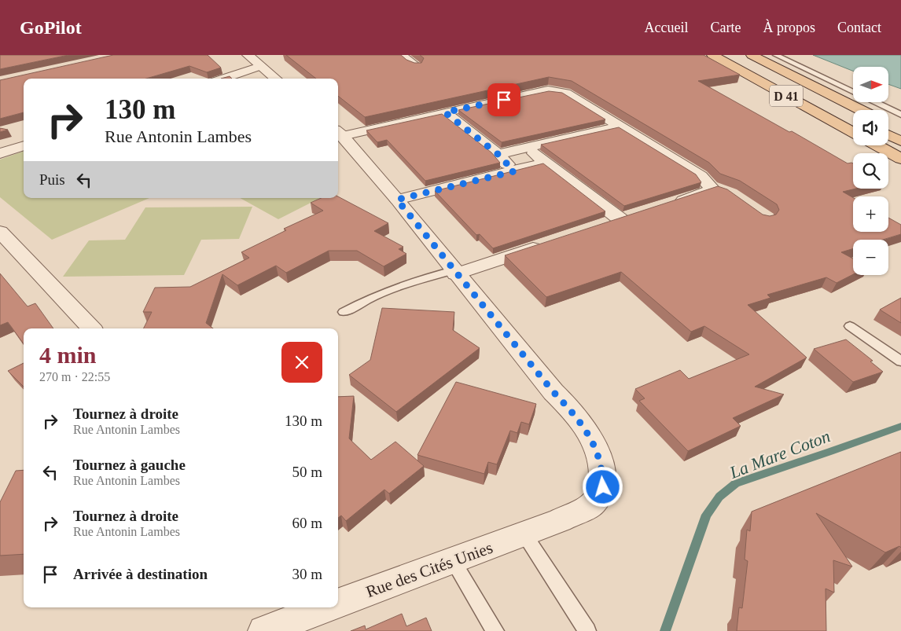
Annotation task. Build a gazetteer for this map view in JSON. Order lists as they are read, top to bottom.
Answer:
{
  "streets": {
    "main road": ["D 41"],
    "street": ["Rue des Cités Unies"]
  },
  "water": ["La Mare Coton"],
  "north": "right",
  "page": {
    "header": "GoPilot",
    "nav": [
      "Accueil",
      "Carte",
      "À propos",
      "Contact"
    ],
    "map_buttons": ["+", "−"],
    "turn": ["130 m", "Rue Antonin Lambes"],
    "then": "Puis",
    "heading": ["4 min", "270 m · 22:55"],
    "list": [
      {
        "name": "Tournez à droite",
        "note": "Rue Antonin Lambes",
        "value": "130 m"
      },
      {
        "name": "Tournez à gauche",
        "note": "Rue Antonin Lambes",
        "value": "50 m"
      },
      {
        "name": "Tournez à droite",
        "note": "Rue Antonin Lambes",
        "value": "60 m"
      },
      {
        "name": "Arrivée à destination",
        "value": "30 m"
      }
    ]
  }
}
